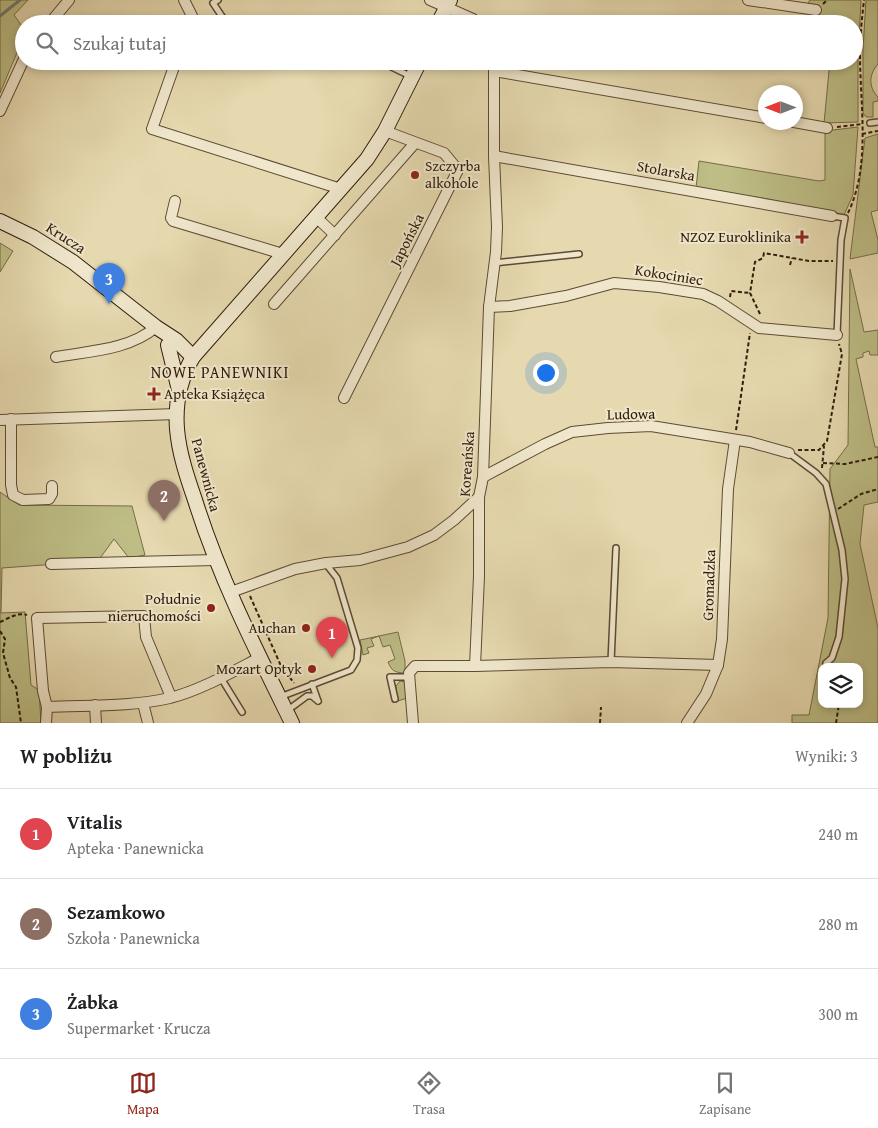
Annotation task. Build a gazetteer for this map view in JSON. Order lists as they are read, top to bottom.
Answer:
{
  "streets": {
    "street": [
      "Stolarska",
      "Krucza",
      "Japońska",
      "Kokociniec",
      "Ludowa",
      "Koreańska",
      "Panewnicka",
      "Gromadzka"
    ]
  },
  "crossings": [
    ["Stolarska", "Koreańska"],
    ["Krucza", "Panewnicka"],
    ["Japońska", "Panewnicka"],
    ["Kokociniec", "Koreańska"],
    ["Ludowa", "Koreańska"],
    ["Ludowa", "Gromadzka"]
  ],
  "districts": ["NOWE PANEWNIKI"],
  "places": {
    "other": [
      "Szczyrba alkohole",
      "Południe nieruchomości",
      "Auchan",
      "Mozart Optyk"
    ],
    "health": ["NZOZ Euroklinika", "Apteka Książęca"]
  },
  "north": "left",
  "page": {
    "search": "Szukaj tutaj",
    "pins": ["3", "2", "1"],
    "heading": ["W pobliżu", "Wyniki: 3"],
    "list": [
      {
        "mark": "1",
        "name": "Vitalis",
        "note": "Apteka · Panewnicka",
        "value": "240 m"
      },
      {
        "mark": "2",
        "name": "Sezamkowo",
        "note": "Szkoła · Panewnicka",
        "value": "280 m"
      },
      {
        "mark": "3",
        "name": "Żabka",
        "note": "Supermarket · Krucza",
        "value": "300 m"
      }
    ],
    "nav": ["Mapa", "Trasa", "Zapisane"]
  }
}
